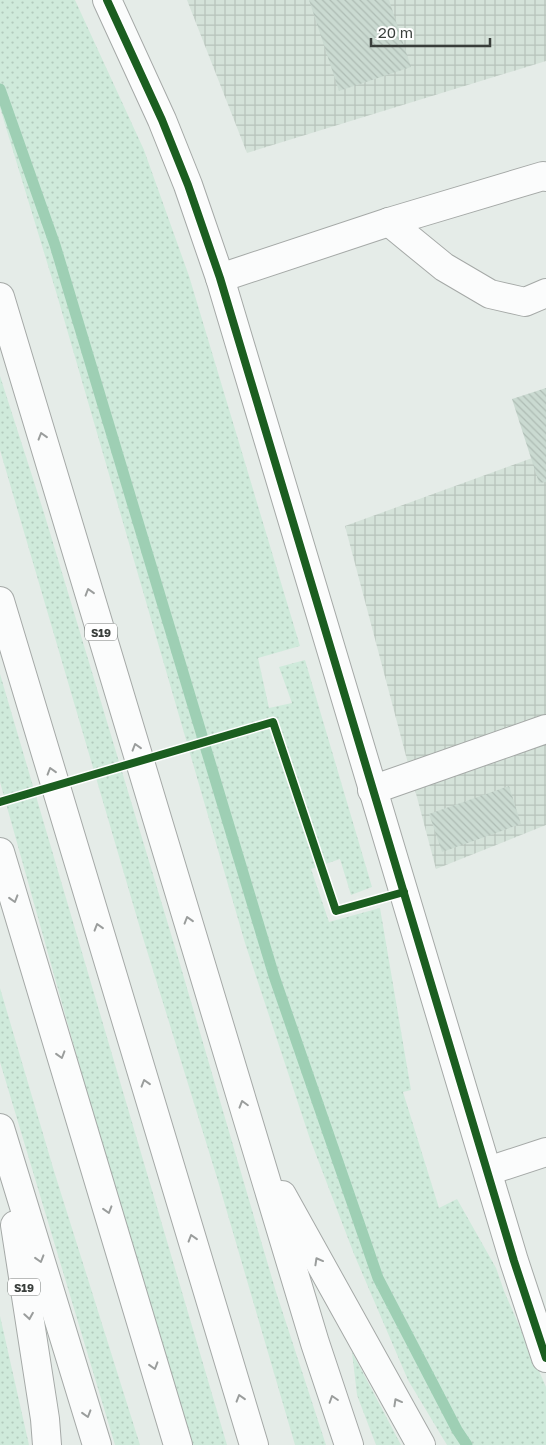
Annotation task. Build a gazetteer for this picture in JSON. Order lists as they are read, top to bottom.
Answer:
{
  "streets": {
    "main road": ["S19"]
  },
  "scale_bar": "20 m"
}
